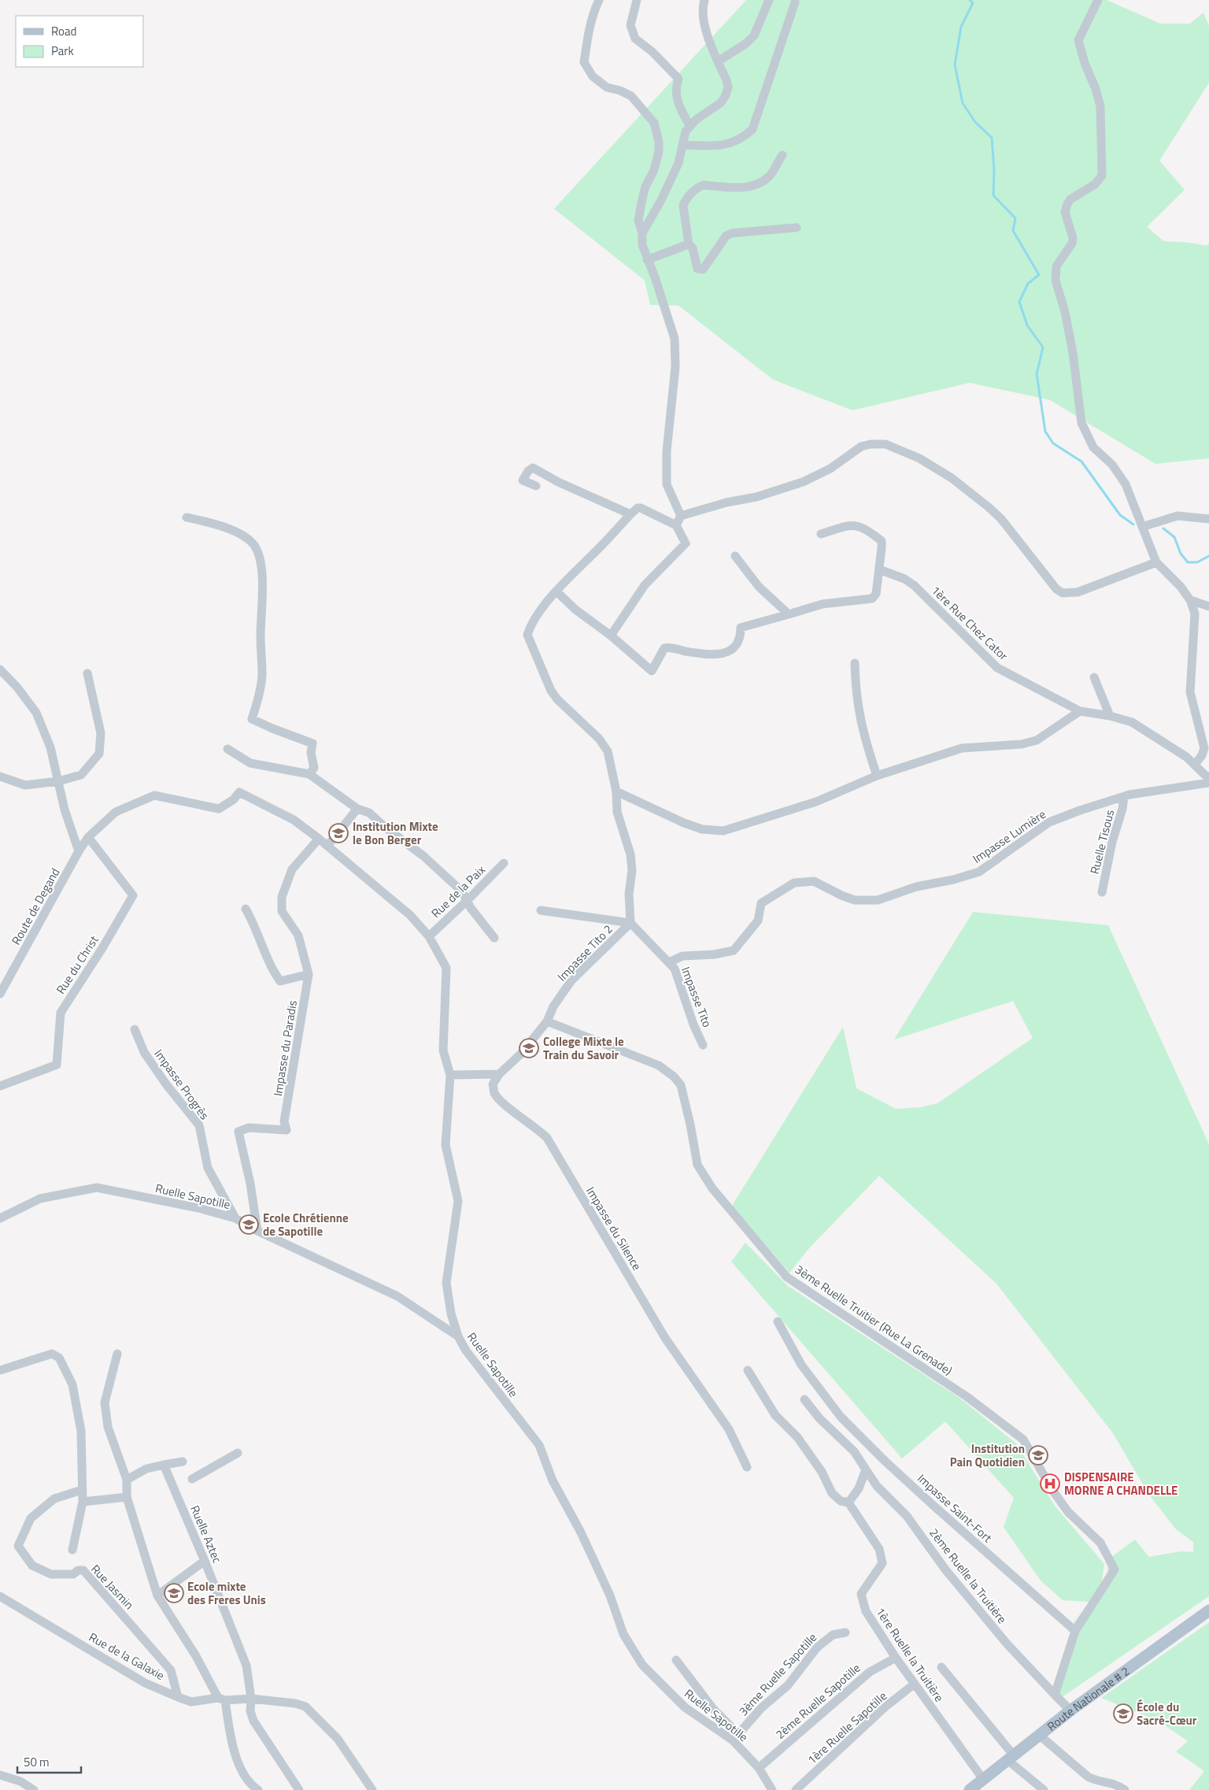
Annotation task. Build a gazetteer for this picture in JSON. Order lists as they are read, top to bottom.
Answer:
{
  "streets": {
    "main road": ["Route Nationale # 2"],
    "street": [
      "1ère Rue Chez Cator",
      "Impasse Lumière",
      "Ruelle Tisous",
      "Rue de la Paix",
      "Route de Degand",
      "Impasse Tito 2",
      "Rue du Christ",
      "Impasse Tito",
      "Impasse du Paradis",
      "Impasse Progrès",
      "Ruelle Sapotille",
      "Impasse du Silence",
      "3ème Ruelle Truitier (Rue La Grenade)",
      "Impasse Saint-Fort",
      "Ruelle Aztec",
      "2ème Ruelle la Truitière",
      "Rue Jasmin",
      "1ère Ruelle la Truitière",
      "Rue de la Galaxie",
      "3ème Ruelle Sapotille",
      "2ème Ruelle Sapotille",
      "1ère Ruelle Sapotille"
    ]
  },
  "crossings": [
    ["Impasse Lumière", "Ruelle Tisous"],
    ["Impasse Lumière", "Impasse Tito"],
    ["Route de Degand", "Rue du Christ"],
    ["Route de Degand", "Impasse du Paradis"],
    ["Impasse Tito 2", "Impasse Tito"],
    ["Impasse Tito 2", "3ème Ruelle Truitier (Rue La Grenade)"],
    ["Impasse du Paradis", "Ruelle Sapotille"],
    ["Impasse Progrès", "Ruelle Sapotille"],
    ["Ruelle Sapotille", "3ème Ruelle Sapotille"],
    ["Ruelle Sapotille", "2ème Ruelle Sapotille"],
    ["3ème Ruelle Truitier (Rue La Grenade)", "Impasse Saint-Fort"],
    ["Ruelle Aztec", "Rue de la Galaxie"],
    ["Rue Jasmin", "Rue de la Galaxie"],
    ["1ère Ruelle la Truitière", "Route Nationale # 2"],
    ["1ère Ruelle la Truitière", "2ème Ruelle Sapotille"],
    ["1ère Ruelle la Truitière", "1ère Ruelle Sapotille"]
  ],
  "places": {
    "school or university": [
      "Institution Mixte le Bon Berger",
      "College Mixte le Train du Savoir",
      "Ecole Chrétienne de Sapotille",
      "Institution Pain Quotidien",
      "Ecole mixte des Freres Unis",
      "École du Sacré-Cœur"
    ],
    "hospital": ["DISPENSAIRE MORNE A CHANDELLE"]
  },
  "legend": ["Road", "Park"],
  "scale_bar": "50 m"
}
